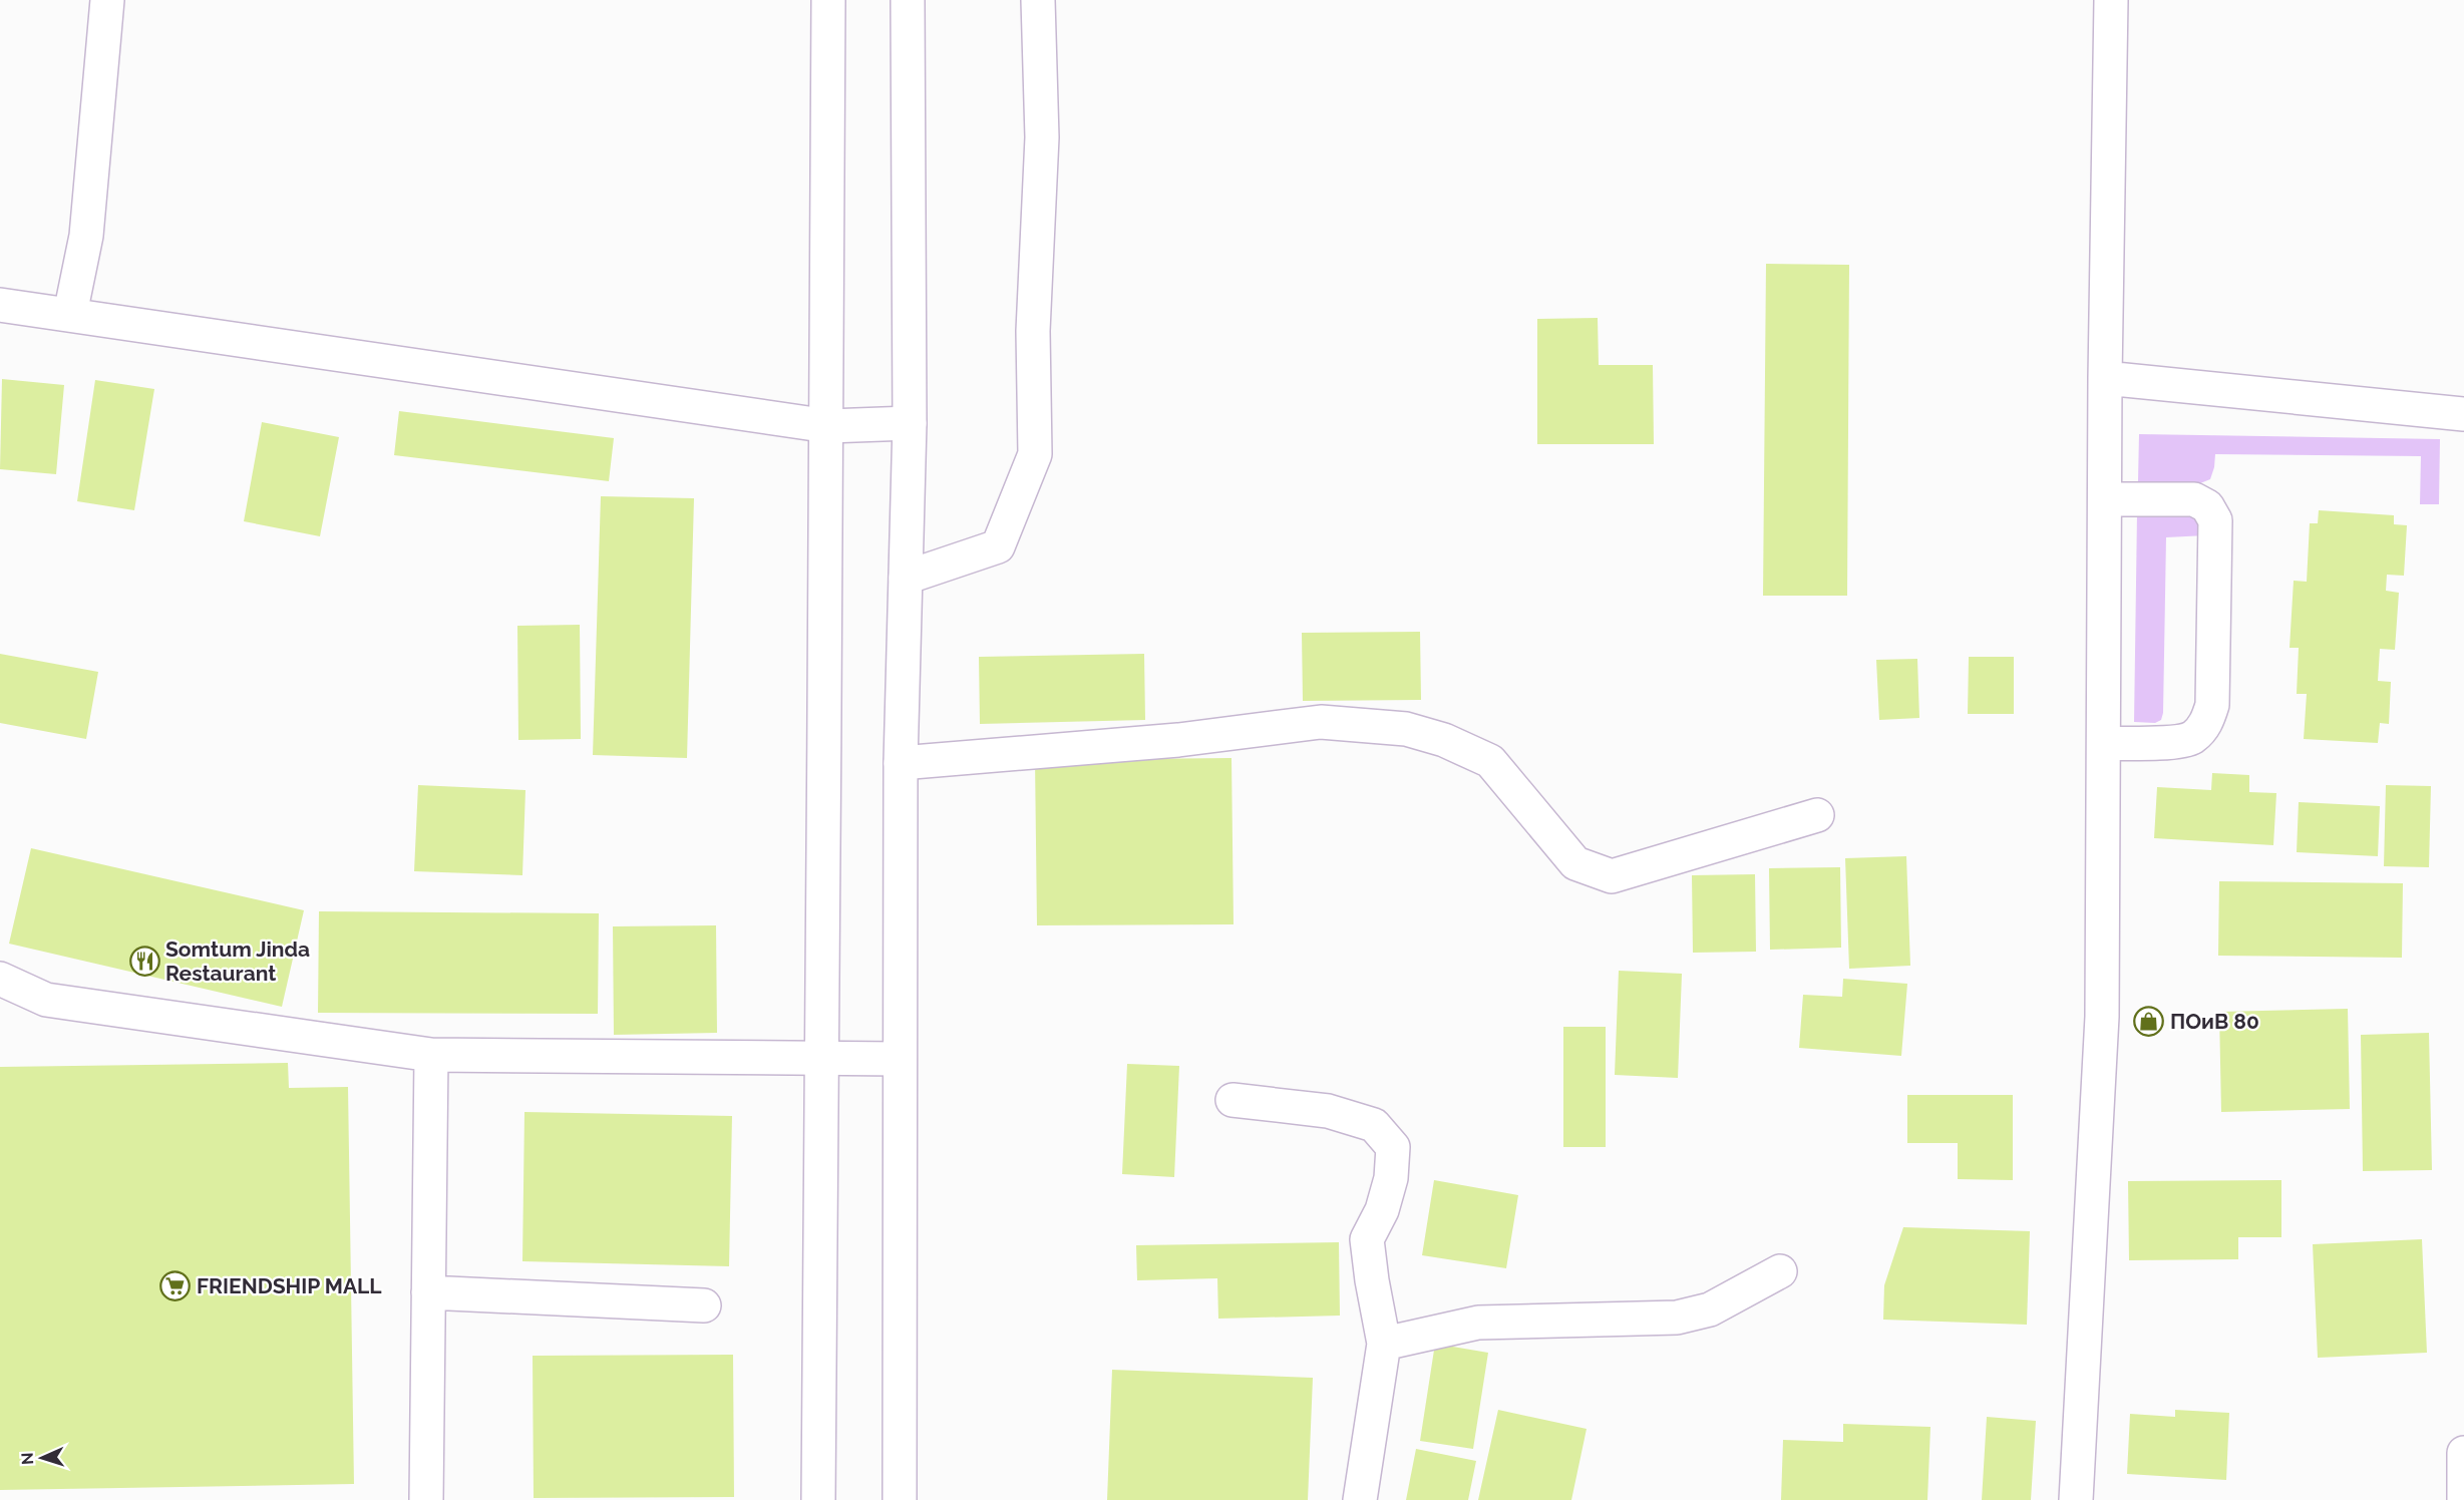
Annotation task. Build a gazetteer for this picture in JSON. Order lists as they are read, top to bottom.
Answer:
{
  "places": {
    "restaurant": ["Somtum Jinda Restaurant"],
    "shop": ["ПОиВ 80"],
    "supermarket": ["FRIENDSHIP MALL"]
  },
  "north": "left"
}
